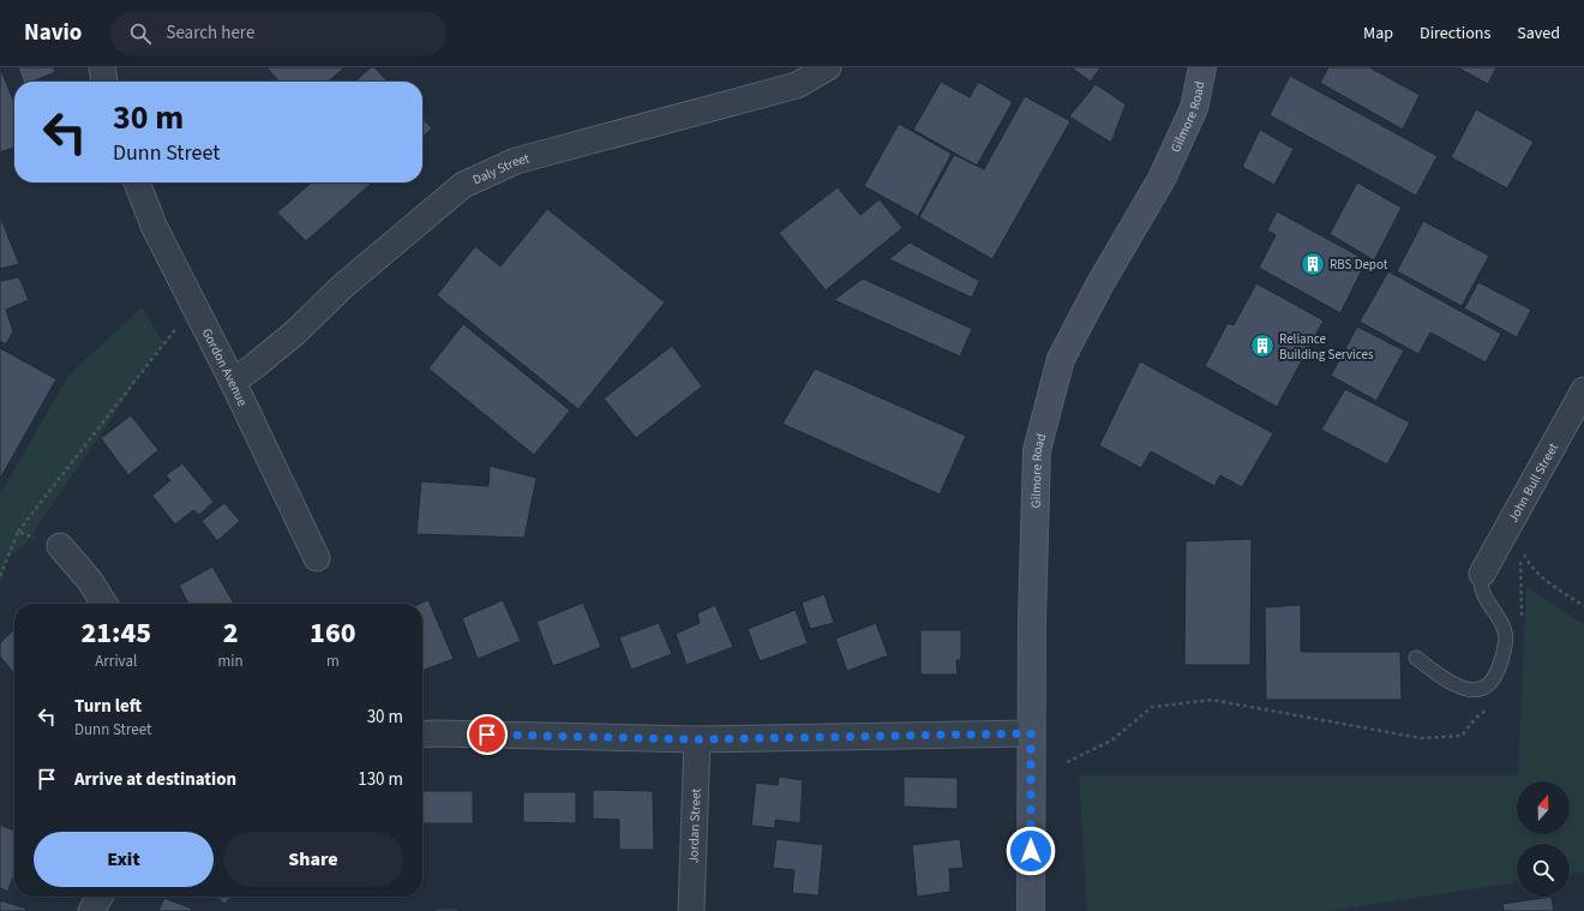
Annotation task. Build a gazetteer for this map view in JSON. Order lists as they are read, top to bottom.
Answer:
{
  "streets": {
    "street": [
      "Gilmore Road",
      "Daly Street",
      "Gordon Avenue",
      "John Bull Street",
      "Jordan Street"
    ]
  },
  "crossings": [
    ["Daly Street", "Gordon Avenue"]
  ],
  "places": {
    "building": ["RBS Depot", "Reliance Building Services"]
  },
  "north": "top",
  "page": {
    "header": "Navio",
    "search": "Search here",
    "nav": ["Map", "Directions", "Saved"],
    "turn": ["30 m", "Dunn Street"],
    "eta": [
      "21:45",
      "Arrival",
      "2",
      "min",
      "160",
      "m"
    ],
    "list": [
      {
        "name": "Turn left",
        "note": "Dunn Street",
        "value": "30 m"
      },
      {
        "name": "Arrive at destination",
        "value": "130 m"
      }
    ],
    "buttons": ["Exit", "Share"]
  }
}
